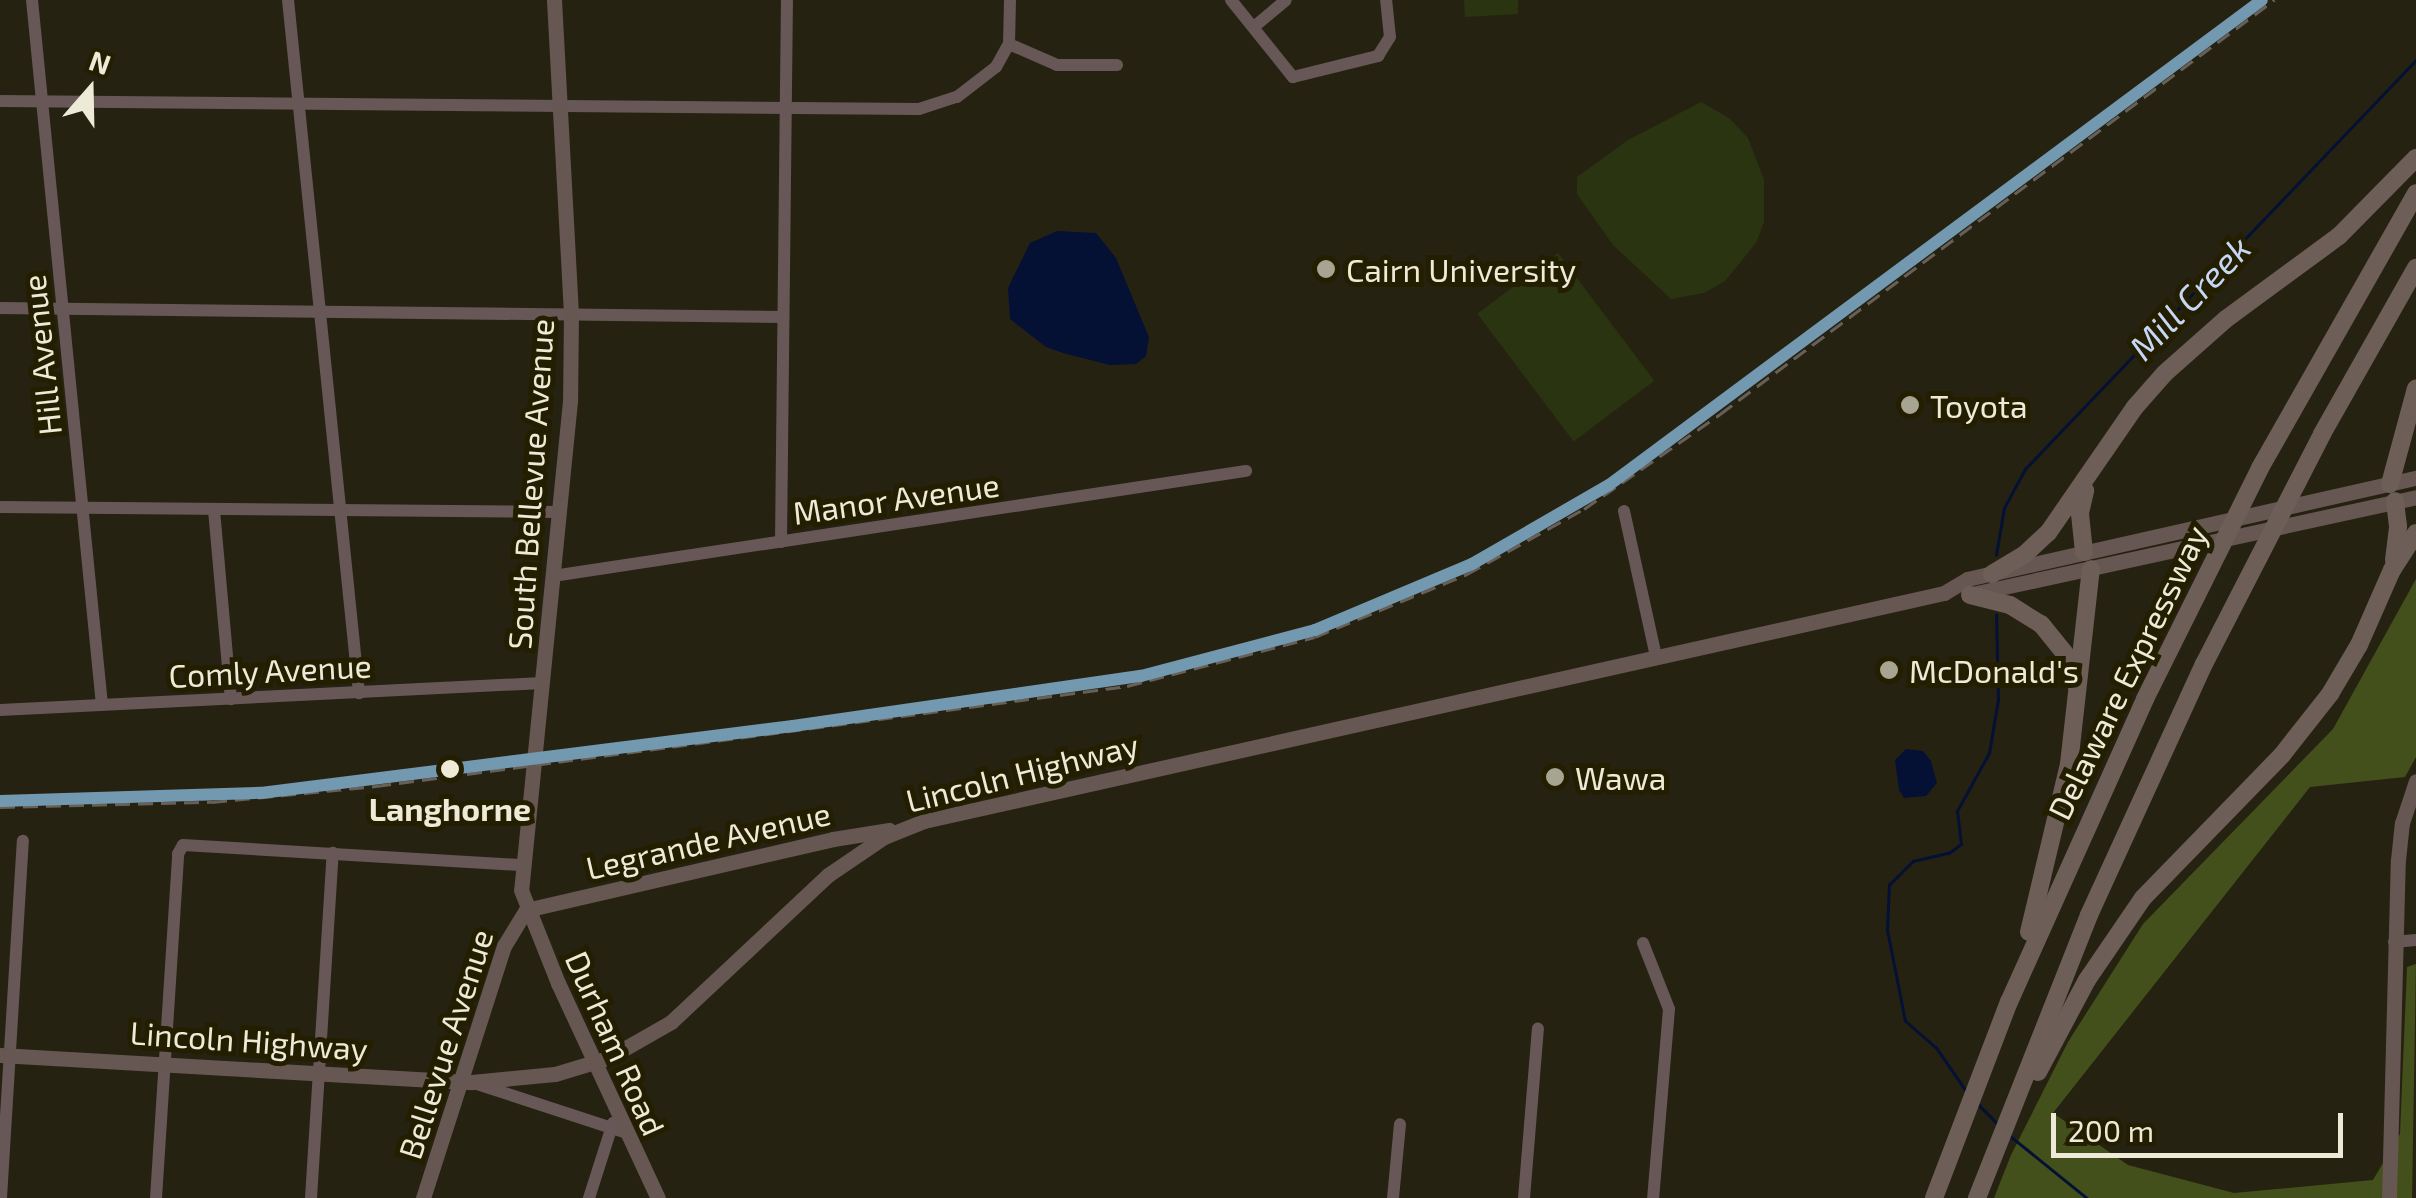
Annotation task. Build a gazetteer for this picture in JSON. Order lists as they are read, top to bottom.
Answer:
{
  "streets": {
    "highway": ["Delaware Expressway"],
    "main road": [
      "South Bellevue Avenue",
      "Lincoln Highway",
      "Legrande Avenue",
      "Durham Road",
      "Bellevue Avenue"
    ],
    "street": ["Hill Avenue", "Manor Avenue", "Comly Avenue"]
  },
  "crossings": [
    ["Hill Avenue", "Comly Avenue"],
    ["South Bellevue Avenue", "Manor Avenue"],
    ["South Bellevue Avenue", "Comly Avenue"],
    ["South Bellevue Avenue", "Legrande Avenue"],
    ["South Bellevue Avenue", "Durham Road"],
    ["South Bellevue Avenue", "Bellevue Avenue"],
    ["Lincoln Highway", "Legrande Avenue"],
    ["Lincoln Highway", "Durham Road"],
    ["Lincoln Highway", "Bellevue Avenue"],
    ["Legrande Avenue", "Durham Road"],
    ["Legrande Avenue", "Bellevue Avenue"],
    ["Durham Road", "Bellevue Avenue"]
  ],
  "water": ["Mill Creek"],
  "places": [
    "Cairn University",
    "Toyota",
    "McDonald's",
    "Langhorne",
    "Wawa"
  ],
  "scale_bar": "200 m",
  "north": "top"
}
